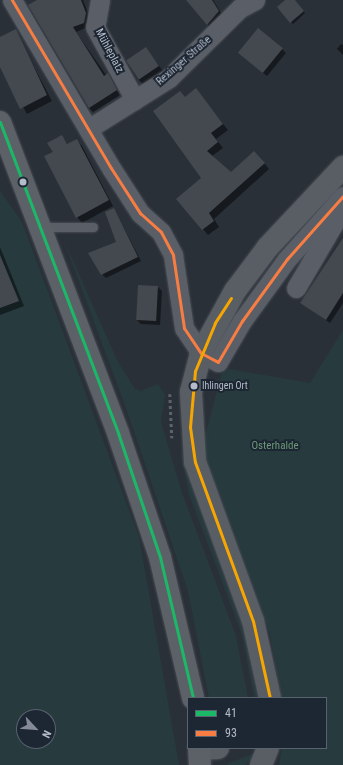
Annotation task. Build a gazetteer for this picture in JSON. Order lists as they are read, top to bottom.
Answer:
{
  "streets": {
    "street": ["Mühleplatz", "Rexinger Straße"]
  },
  "crossings": [
    ["Mühleplatz", "Rexinger Straße"]
  ],
  "parks": ["Osterhalde"],
  "places": ["Ihlingen Ort"],
  "lines": ["transit line 93", "transit line 41"],
  "legend": ["41", "93"],
  "north": "bottom right"
}
